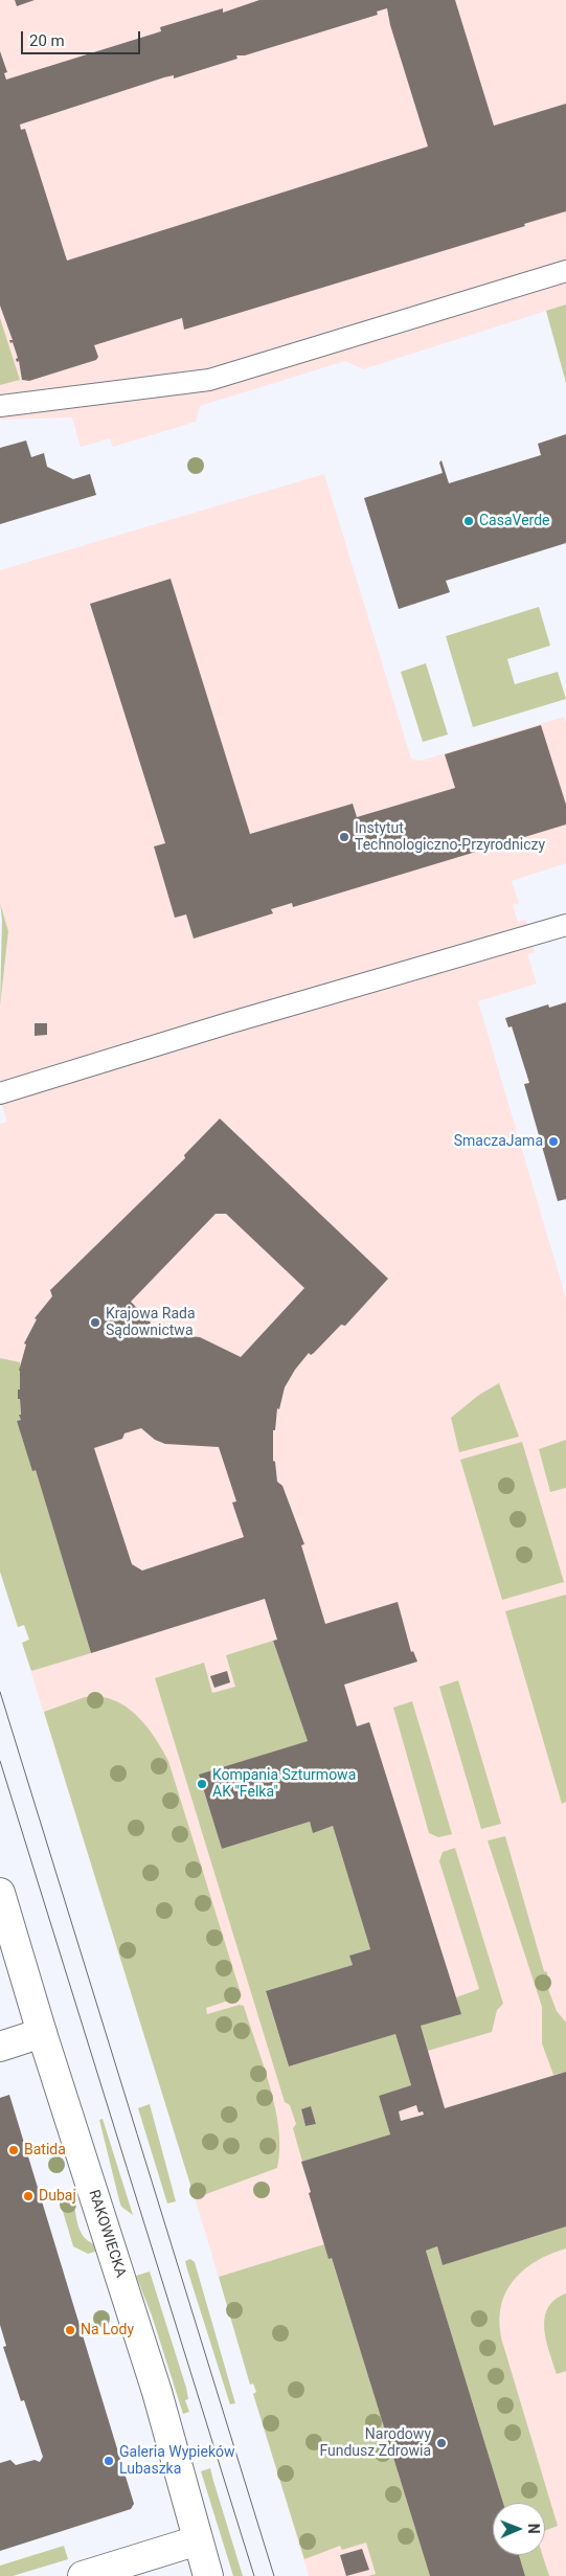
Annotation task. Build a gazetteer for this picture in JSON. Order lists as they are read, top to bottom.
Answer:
{
  "streets": {
    "street": ["RAKOWIECKA"]
  },
  "places": [
    "CasaVerde",
    "Instytut Technologiczno-Przyrodniczy",
    "SmaczaJama",
    "Krajowa Rada Sądownictwa",
    "Kompania Szturmowa AK \"Felka\"",
    "Batida",
    "Dubaj",
    "Na Lody",
    "Narodowy Fundusz Zdrowia",
    "Galeria Wypieków Lubaszka"
  ],
  "scale_bar": "20 m",
  "north": "right"
}
